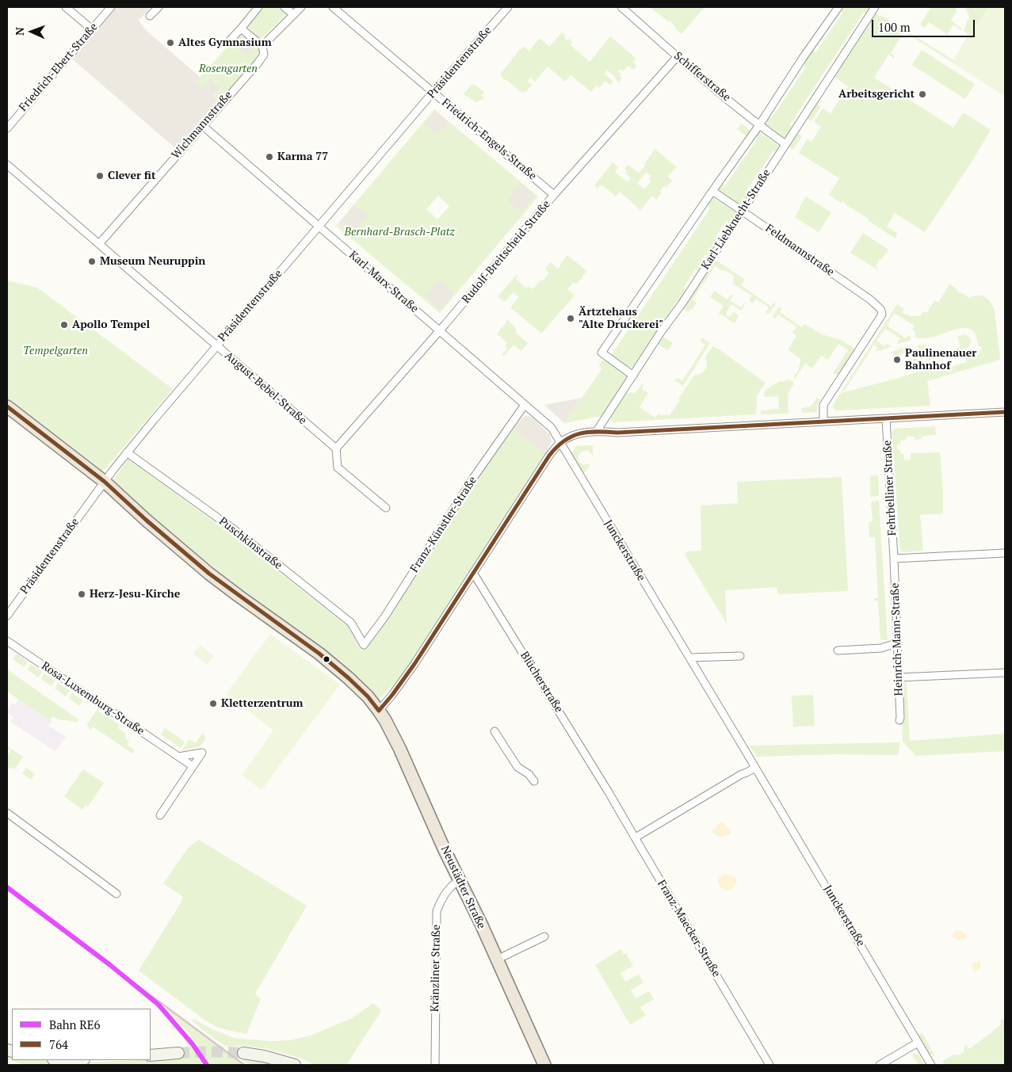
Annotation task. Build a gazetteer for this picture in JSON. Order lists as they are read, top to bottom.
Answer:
{
  "streets": {
    "main road": ["Neustädter Straße"],
    "street": [
      "Präsidentenstraße",
      "Friedrich-Ebert-Straße",
      "Schifferstraße",
      "Wichmannstraße",
      "Friedrich-Engels-Straße",
      "Karl-Liebknecht-Straße",
      "Feldmannstraße",
      "Rudolf-Breitscheid-Straße",
      "Karl-Marx-Straße",
      "August-Bebel-Straße",
      "Fehrbelliner Straße",
      "Franz-Künstler-Straße",
      "Puschkinstraße",
      "Junckerstraße",
      "Heinrich-Mann-Straße",
      "Blücherstraße",
      "Rosa-Luxemburg-Straße",
      "Franz-Maecker-Straße",
      "Kränzliner Straße"
    ]
  },
  "crossings": [
    ["Präsidentenstraße", "Friedrich-Engels-Straße"],
    ["Präsidentenstraße", "Karl-Marx-Straße"],
    ["Präsidentenstraße", "August-Bebel-Straße"],
    ["Präsidentenstraße", "Puschkinstraße"],
    ["Schifferstraße", "Karl-Liebknecht-Straße"],
    ["Schifferstraße", "Rudolf-Breitscheid-Straße"],
    ["Wichmannstraße", "Karl-Marx-Straße"],
    ["Wichmannstraße", "August-Bebel-Straße"],
    ["Friedrich-Engels-Straße", "Rudolf-Breitscheid-Straße"],
    ["Karl-Liebknecht-Straße", "Feldmannstraße"],
    ["Rudolf-Breitscheid-Straße", "Karl-Marx-Straße"],
    ["Rudolf-Breitscheid-Straße", "August-Bebel-Straße"],
    ["Karl-Marx-Straße", "Franz-Künstler-Straße"],
    ["Karl-Marx-Straße", "Junckerstraße"],
    ["Fehrbelliner Straße", "Heinrich-Mann-Straße"],
    ["Franz-Künstler-Straße", "Puschkinstraße"],
    ["Blücherstraße", "Franz-Maecker-Straße"],
    ["Neustädter Straße", "Kränzliner Straße"]
  ],
  "parks": ["Rosengarten", "Bernhard-Brasch-Platz", "Tempelgarten"],
  "places": [
    "Altes Gymnasium",
    "Arbeitsgericht",
    "Karma 77",
    "Clever fit",
    "Museum Neuruppin",
    "Ärtztehaus \"Alte Druckerei\"",
    "Apollo Tempel",
    "Paulinenauer Bahnhof",
    "Herz-Jesu-Kirche",
    "Kletterzentrum"
  ],
  "lines": ["transit line 764", "rail line RE6"],
  "legend": ["Bahn RE6", "764"],
  "scale_bar": "100 m",
  "north": "left"
}
